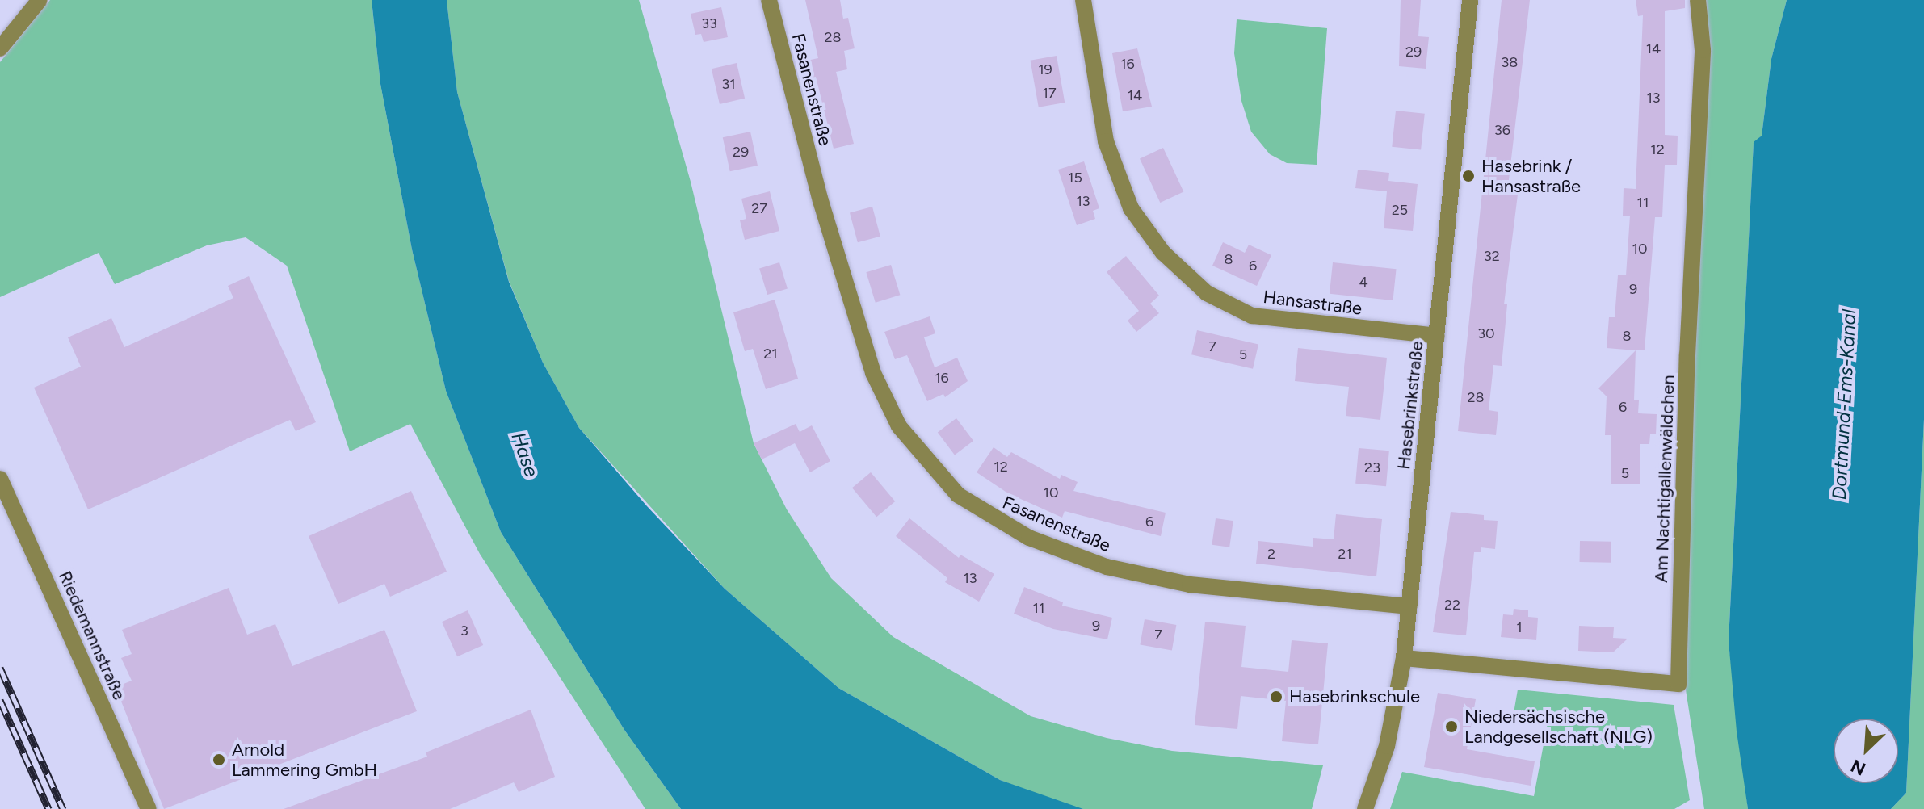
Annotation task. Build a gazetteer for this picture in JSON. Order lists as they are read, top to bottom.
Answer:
{
  "streets": {
    "street": [
      "Fasanenstraße",
      "Hansastraße",
      "Hasebrinkstraße",
      "Am Nachtigallenwäldchen",
      "Riedemannstraße"
    ]
  },
  "crossings": [
    ["Fasanenstraße", "Hasebrinkstraße"],
    ["Hansastraße", "Hasebrinkstraße"],
    ["Hasebrinkstraße", "Am Nachtigallenwäldchen"]
  ],
  "water": ["Dortmund-Ems-Kanal", "Hase"],
  "places": [
    "Hasebrink / Hansastraße",
    "Hasebrinkschule",
    "Niedersächsische Landgesellschaft (NLG)",
    "Arnold Lammering GmbH"
  ],
  "house_numbers": [
    "33",
    "28",
    "14",
    "29",
    "38",
    "16",
    "19",
    "31",
    "17",
    "14",
    "13",
    "36",
    "12",
    "29",
    "15",
    "13",
    "11",
    "27",
    "25",
    "10",
    "32",
    "8",
    "6",
    "4",
    "9",
    "30",
    "8",
    "7",
    "21",
    "5",
    "16",
    "28",
    "6",
    "12",
    "23",
    "5",
    "10",
    "6",
    "2",
    "21",
    "13",
    "22",
    "11",
    "9",
    "1",
    "3",
    "7"
  ],
  "north": "bottom left"
}
